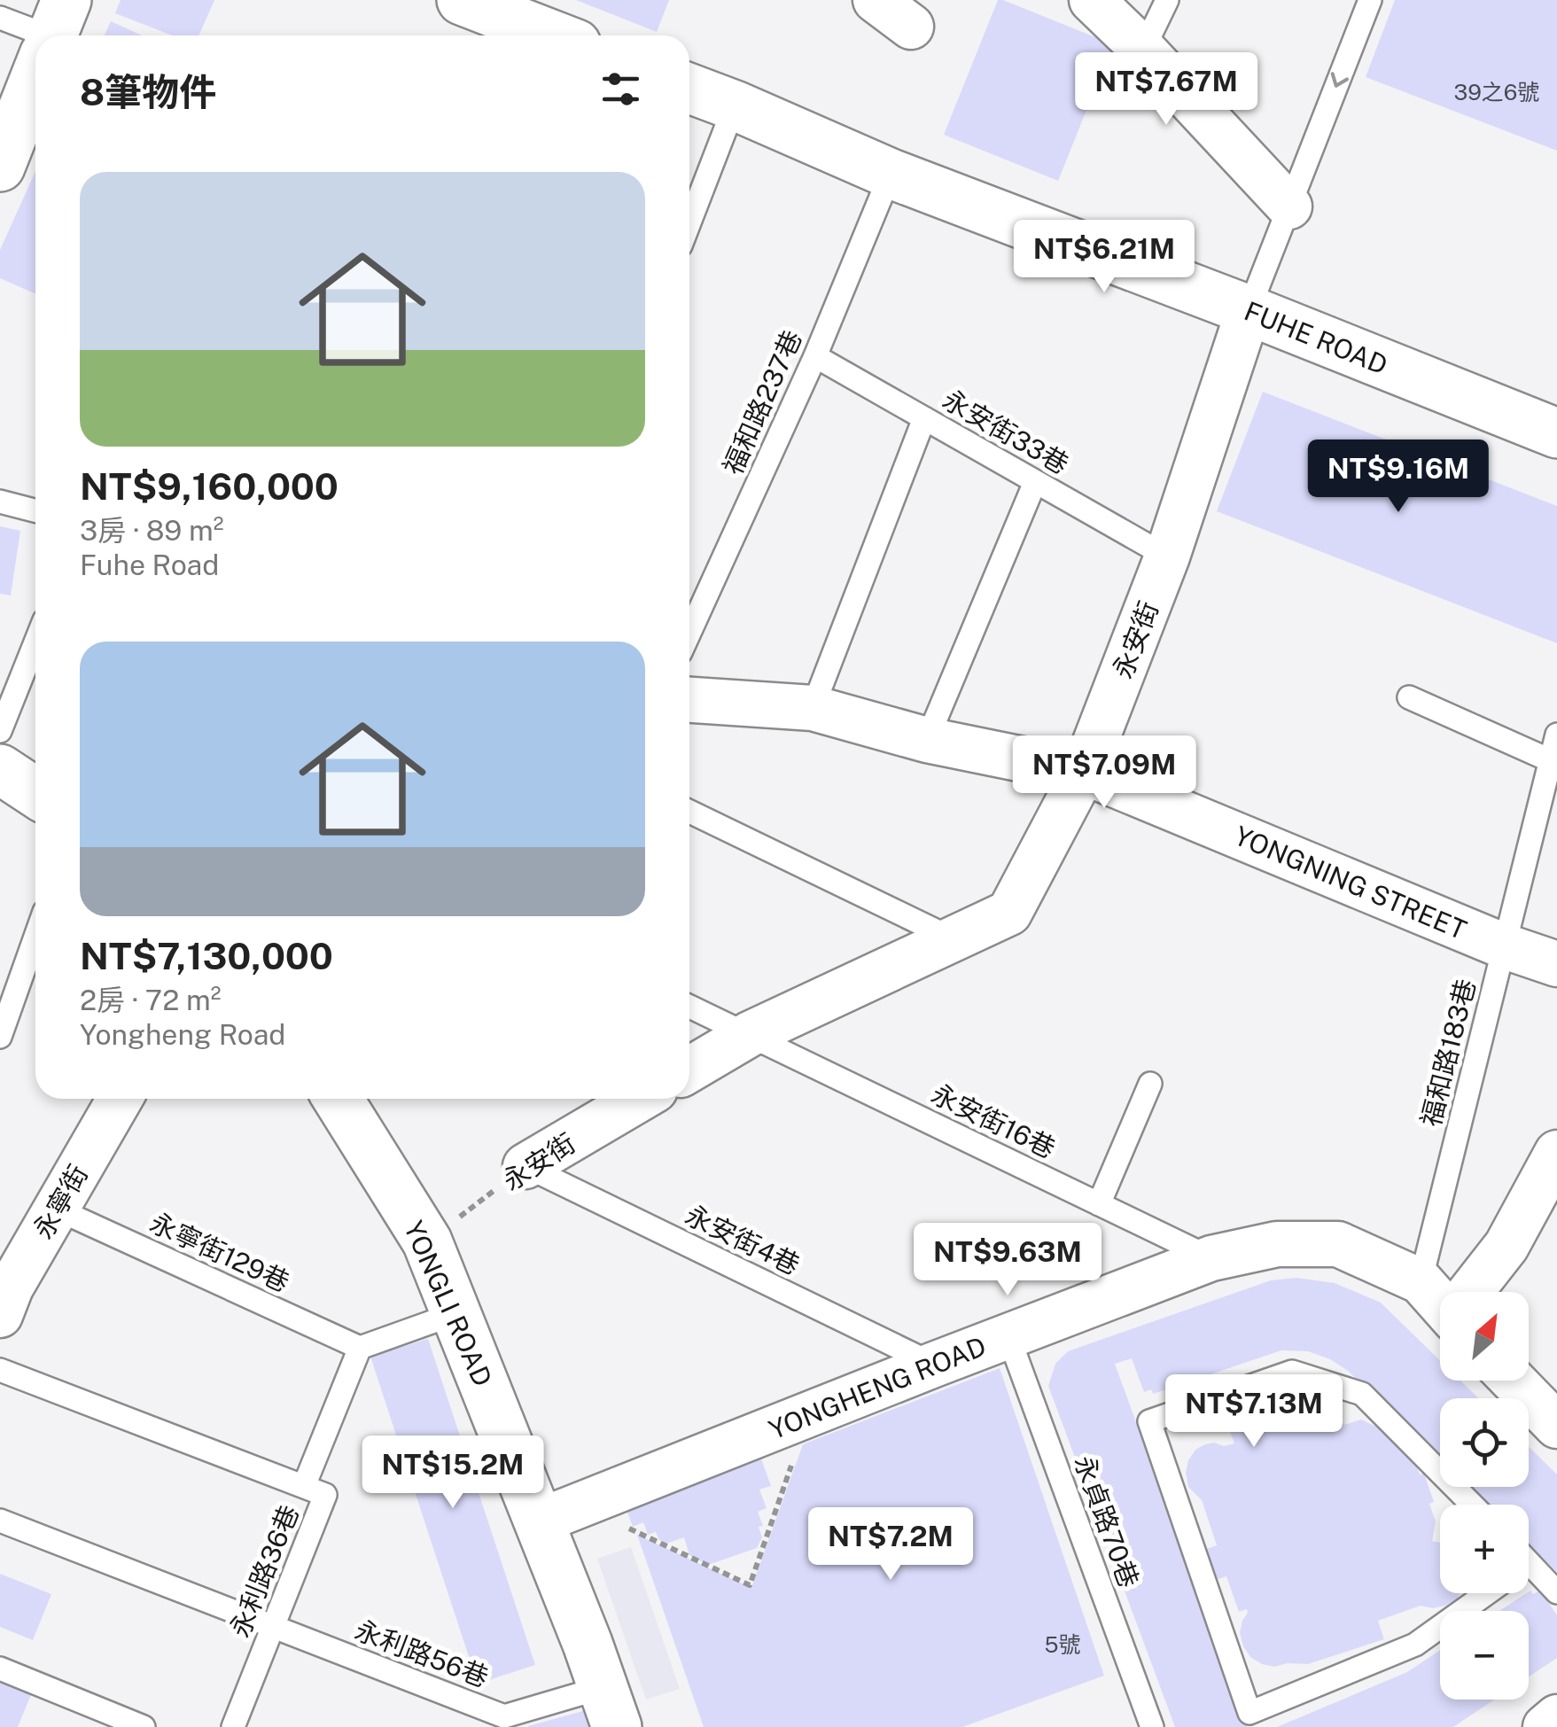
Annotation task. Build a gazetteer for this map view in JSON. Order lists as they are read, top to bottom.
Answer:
{
  "streets": {
    "street": [
      "FUHE ROAD",
      "永安街",
      "YONGNING STREET",
      "永寧街",
      "YONGLI ROAD",
      "YONGHENG ROAD"
    ],
    "lane": [
      "福和路237巷",
      "永安街33巷",
      "福和路183巷",
      "永安街16巷",
      "永安街4巷",
      "永寧街129巷",
      "永貞路70巷",
      "永利路36巷",
      "永利路56巷"
    ]
  },
  "crossings": [
    ["FUHE ROAD", "福和路237巷"],
    ["FUHE ROAD", "永安街"],
    ["福和路237巷", "永安街33巷"],
    ["永安街33巷", "永安街"],
    ["永安街", "YONGNING STREET"],
    ["永安街", "永安街16巷"],
    ["永安街", "永安街4巷"],
    ["永安街", "YONGLI ROAD"],
    ["YONGNING STREET", "福和路183巷"],
    ["福和路183巷", "YONGHENG ROAD"],
    ["永安街16巷", "YONGHENG ROAD"],
    ["永寧街", "永寧街129巷"],
    ["永安街4巷", "YONGHENG ROAD"],
    ["永寧街129巷", "永利路36巷"],
    ["YONGLI ROAD", "YONGHENG ROAD"],
    ["YONGLI ROAD", "永利路56巷"],
    ["YONGHENG ROAD", "永貞路70巷"],
    ["永利路36巷", "永利路56巷"]
  ],
  "house_numbers": ["39之6號", "5號"],
  "north": "top right",
  "page": {
    "heading": "8筆物件",
    "price": [
      "NT$7.67M",
      "NT$6.21M",
      "NT$9.16M",
      "NT$7.09M",
      "NT$9.63M",
      "NT$7.13M",
      "NT$15.2M",
      "NT$7.2M"
    ],
    "list": [
      {
        "name": "NT$9,160,000",
        "note": "3房 · 89 m² · Fuhe Road"
      },
      {
        "name": "NT$7,130,000",
        "note": "2房 · 72 m² · Yongheng Road"
      }
    ],
    "map_buttons": ["+", "−"]
  }
}
